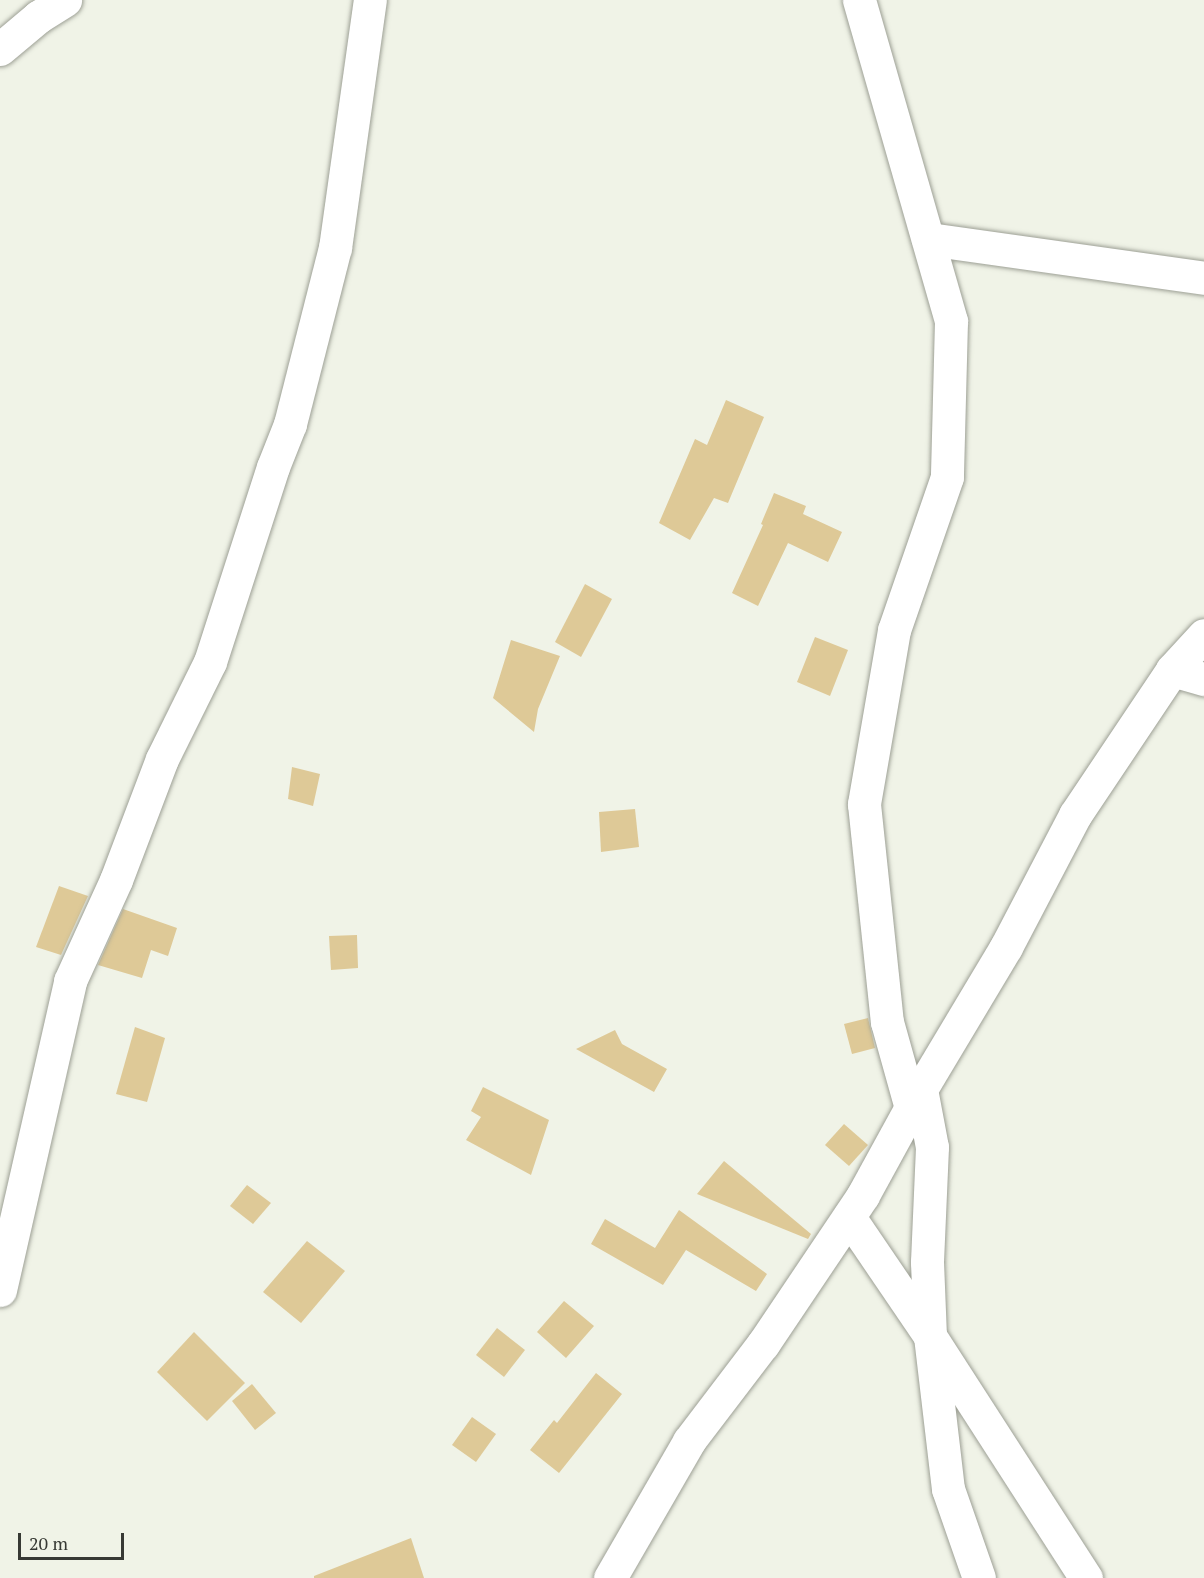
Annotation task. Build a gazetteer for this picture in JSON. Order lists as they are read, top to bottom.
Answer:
{
  "scale_bar": "20 m"
}
